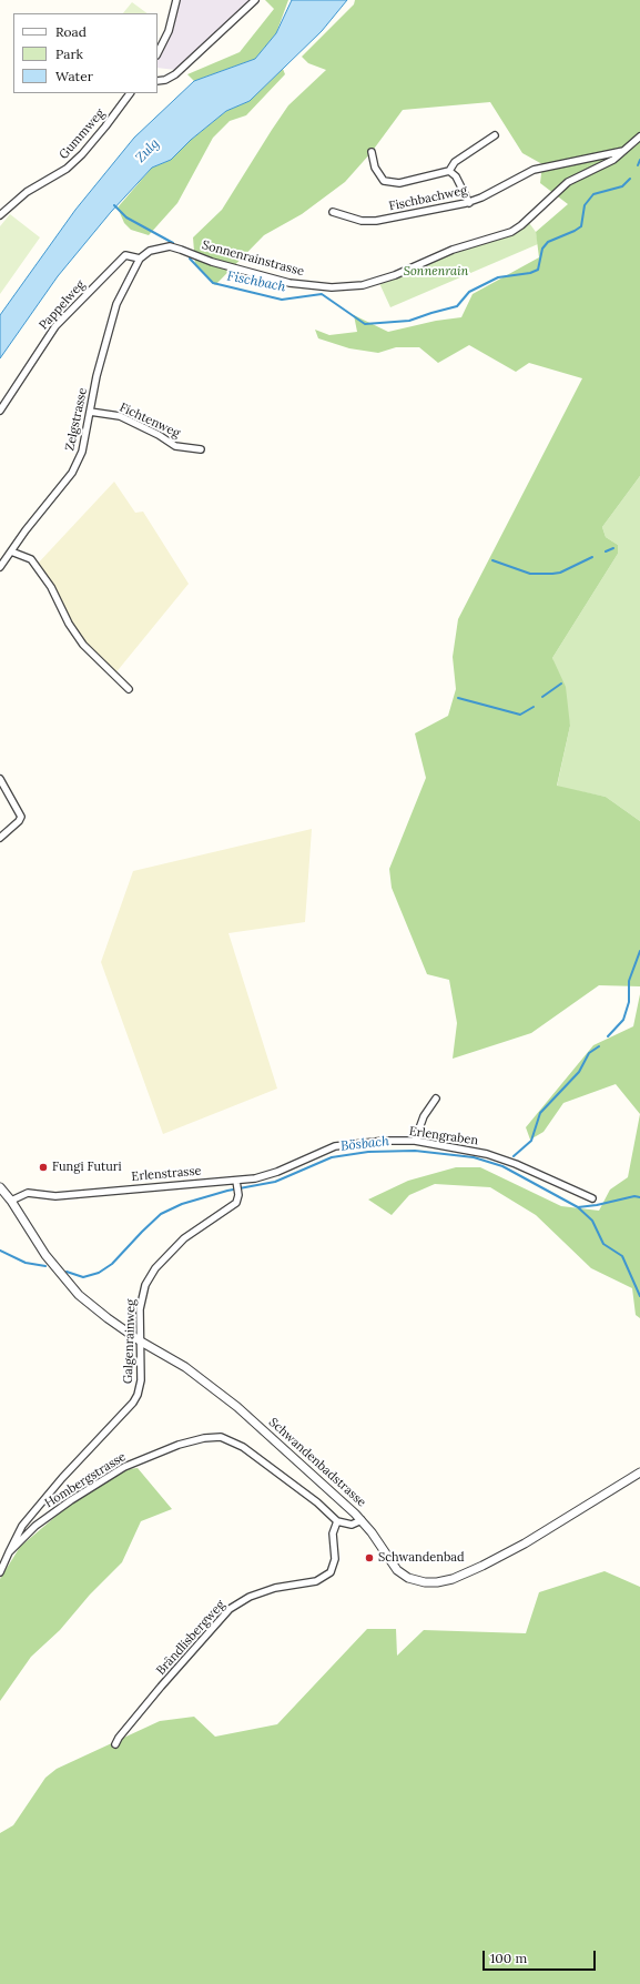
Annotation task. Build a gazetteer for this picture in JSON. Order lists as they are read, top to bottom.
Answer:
{
  "streets": {
    "street": [
      "Gummweg",
      "Fischbachweg",
      "Sonnenrainstrasse",
      "Pappelweg",
      "Zelgstrasse",
      "Fichtenweg",
      "Erlengraben",
      "Erlenstrasse",
      "Galgenrainweg",
      "Schwandenbadstrasse",
      "Hombergstrasse",
      "Brändlisbergweg"
    ]
  },
  "crossings": [
    ["Fischbachweg", "Sonnenrainstrasse"],
    ["Sonnenrainstrasse", "Pappelweg"],
    ["Sonnenrainstrasse", "Zelgstrasse"],
    ["Pappelweg", "Zelgstrasse"],
    ["Zelgstrasse", "Fichtenweg"],
    ["Erlengraben", "Erlenstrasse"],
    ["Erlengraben", "Galgenrainweg"],
    ["Erlenstrasse", "Galgenrainweg"],
    ["Erlenstrasse", "Schwandenbadstrasse"],
    ["Galgenrainweg", "Schwandenbadstrasse"],
    ["Galgenrainweg", "Hombergstrasse"],
    ["Hombergstrasse", "Brändlisbergweg"]
  ],
  "water": ["Zulg", "Fischbach", "Bösbach"],
  "parks": ["Sonnenrain"],
  "places": ["Fungi Futuri", "Schwandenbad"],
  "legend": ["Road", "Park", "Water"],
  "scale_bar": "100 m"
}
